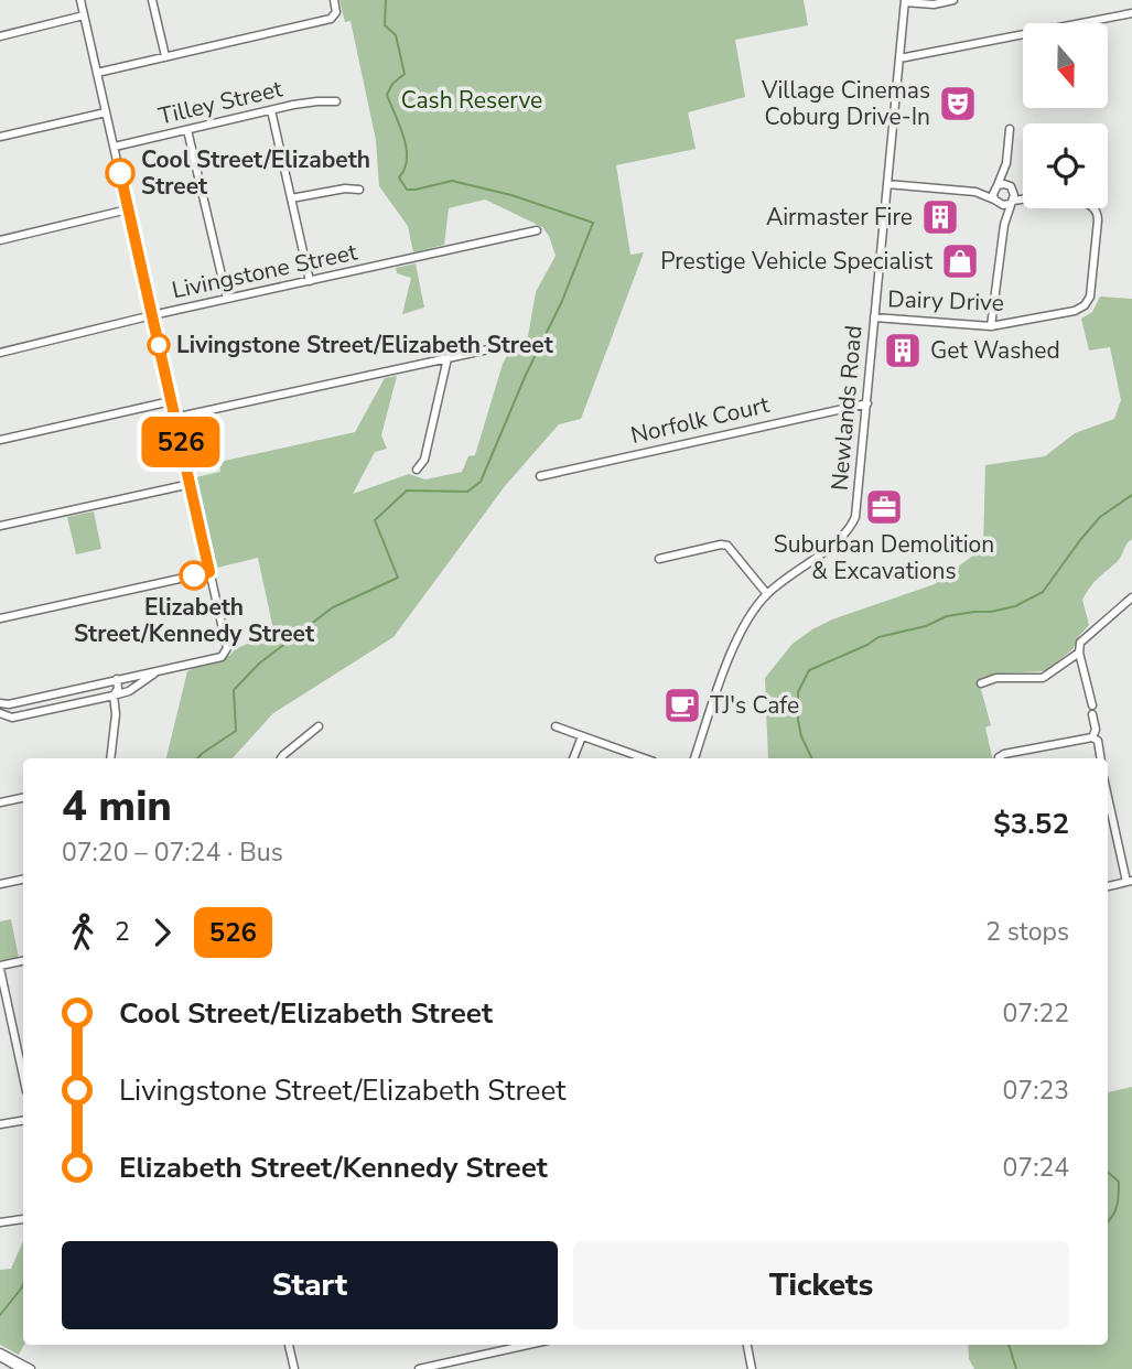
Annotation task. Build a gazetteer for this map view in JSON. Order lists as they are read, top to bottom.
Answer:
{
  "streets": {
    "street": [
      "Tilley Street",
      "Livingstone Street",
      "Dairy Drive",
      "Newlands Road",
      "Norfolk Court"
    ]
  },
  "crossings": [
    ["Dairy Drive", "Newlands Road"],
    ["Newlands Road", "Norfolk Court"]
  ],
  "parks": ["Cash Reserve"],
  "places": {
    "theatre": ["Village Cinemas Coburg Drive-In"],
    "other": ["Cool Street/Elizabeth Street", "Livingstone Street/Elizabeth Street", "Elizabeth Street/Kennedy Street"],
    "building": ["Airmaster Fire", "Get Washed"],
    "shop": ["Prestige Vehicle Specialist"],
    "office": ["Suburban Demolition & Excavations"],
    "cafe": ["TJ's Cafe"]
  },
  "lines": ["bus line 526"],
  "north": "bottom",
  "page": {
    "on_map": "526",
    "heading": ["4 min", "07:20 – 07:24 · Bus", "$3.52"],
    "legs": ["2", "526", "2 stops"],
    "list": [
      {
        "name": "Cool Street/Elizabeth Street",
        "value": "07:22"
      },
      {
        "name": "Livingstone Street/Elizabeth Street",
        "value": "07:23"
      },
      {
        "name": "Elizabeth Street/Kennedy Street",
        "value": "07:24"
      }
    ],
    "buttons": ["Start", "Tickets"]
  }
}
